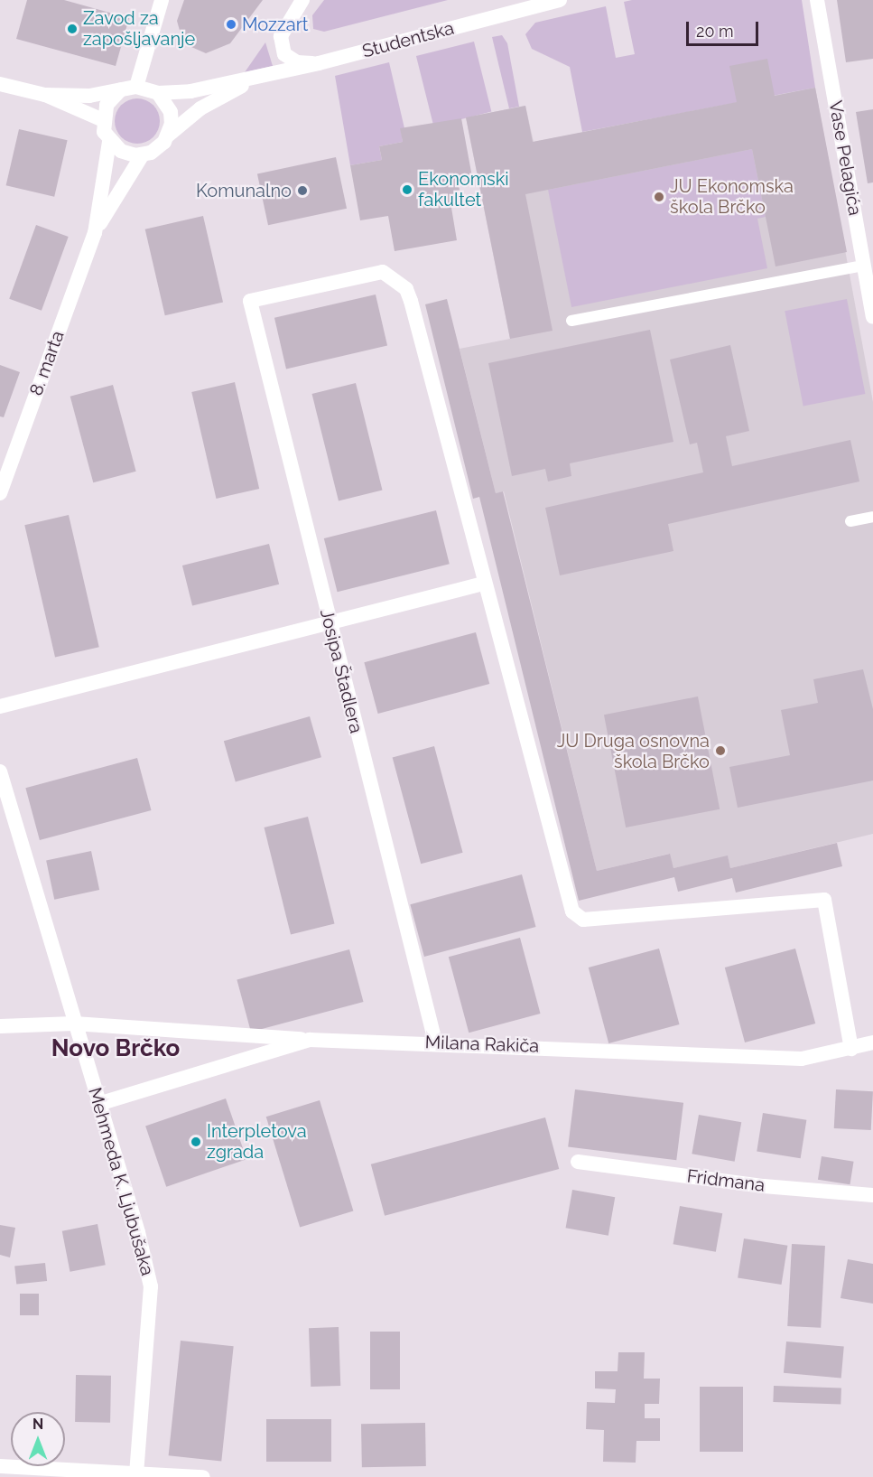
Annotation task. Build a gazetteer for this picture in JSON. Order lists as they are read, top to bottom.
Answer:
{
  "streets": {
    "street": [
      "Studentska",
      "Vase Pelagića",
      "8. marta",
      "Josipa Štadlera",
      "Milana Rakiča",
      "Fridmana",
      "Mehmeda K. Ljubušaka"
    ]
  },
  "crossings": [
    ["Josipa Štadlera", "Milana Rakiča"],
    ["Milana Rakiča", "Mehmeda K. Ljubušaka"]
  ],
  "districts": ["Novo Brčko"],
  "places": [
    "Mozzart",
    "Zavod za zapošljavanje",
    "Ekonomski fakultet",
    "Komunalno",
    "JU Ekonomska škola Brčko",
    "JU Druga osnovna škola Brčko",
    "Interpletova zgrada"
  ],
  "scale_bar": "20 m",
  "north": "top"
}
